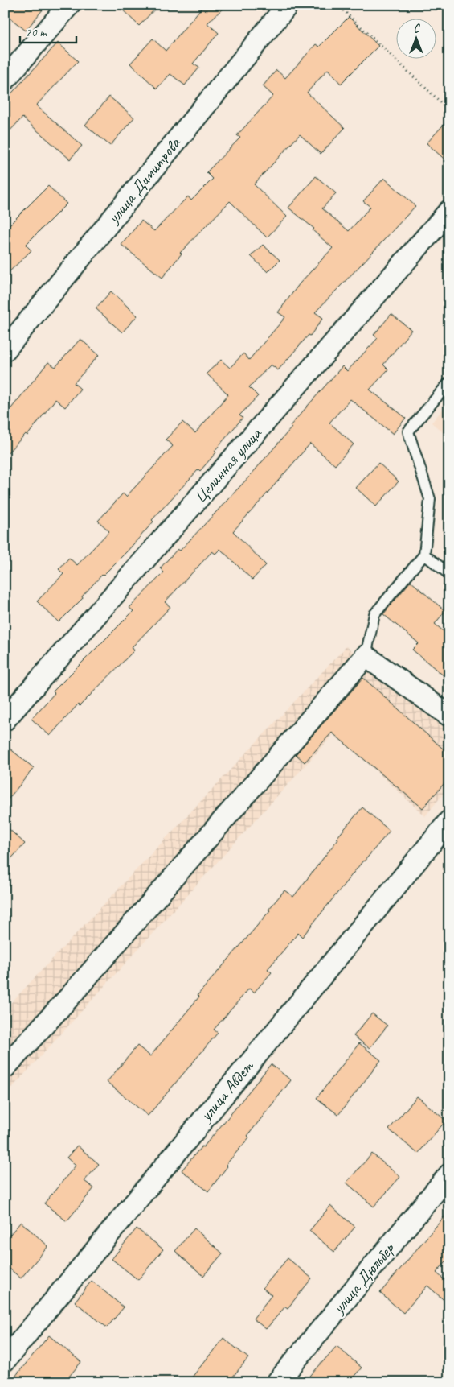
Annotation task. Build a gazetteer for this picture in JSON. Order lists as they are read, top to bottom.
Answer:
{
  "streets": {
    "street": [
      "улица Димитрова",
      "Целинная улица",
      "улица Авдет",
      "улица Дюльбер"
    ]
  },
  "scale_bar": "20 m",
  "north": "top"
}
